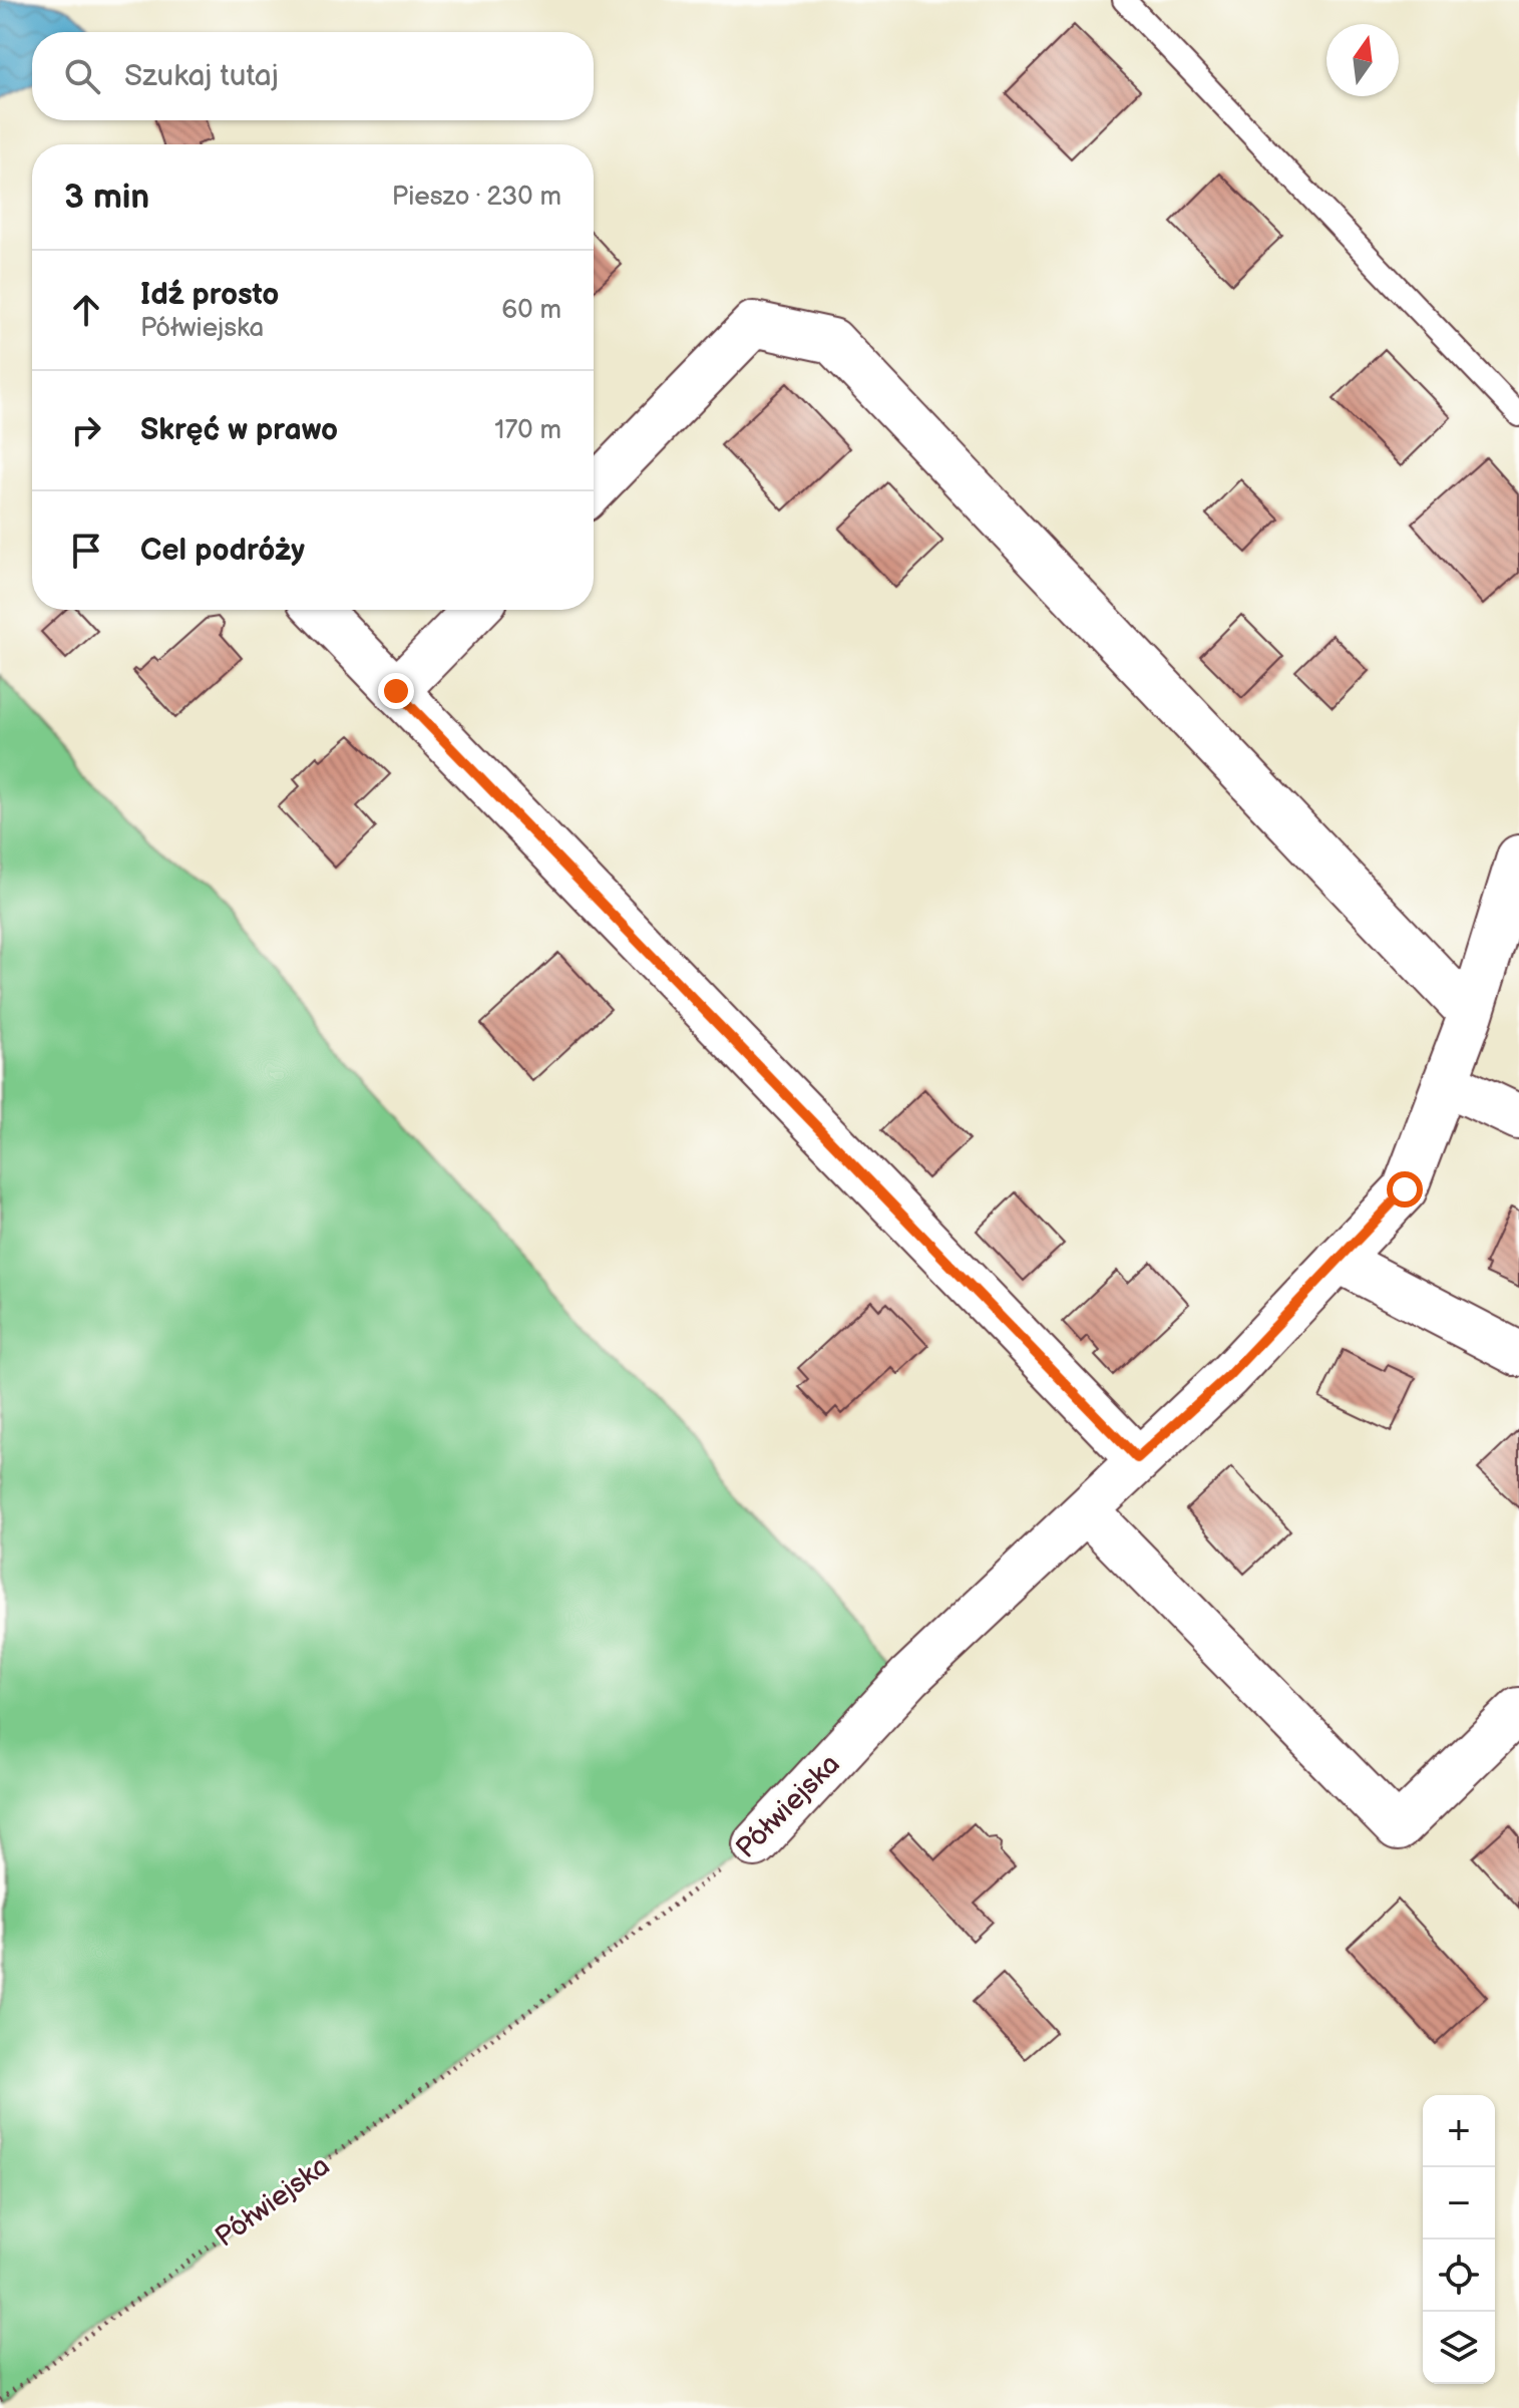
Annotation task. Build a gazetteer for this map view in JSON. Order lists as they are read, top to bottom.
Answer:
{
  "streets": {
    "street": ["Półwiejska"]
  },
  "north": "top",
  "page": {
    "search": "Szukaj tutaj",
    "heading": ["3 min", "Pieszo · 230 m"],
    "list": [
      ["Idź prosto", "Półwiejska", "60 m"],
      ["Skręć w prawo", "170 m"],
      "Cel podróży"
    ],
    "map_buttons": ["+", "−"]
  }
}
